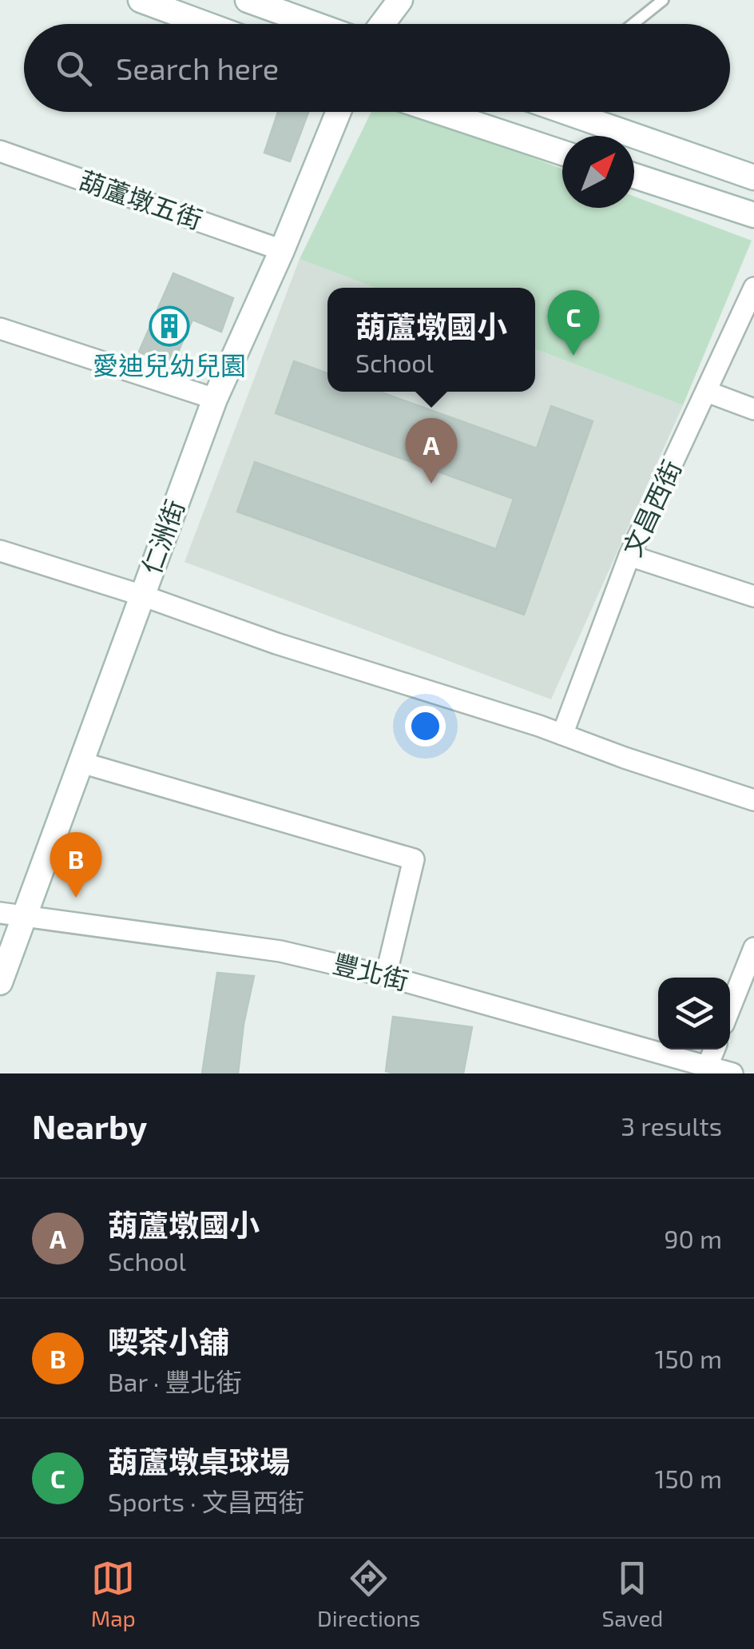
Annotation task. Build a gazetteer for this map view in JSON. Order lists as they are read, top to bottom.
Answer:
{
  "streets": {
    "street": [
      "葫蘆墩五街",
      "文昌西街",
      "仁洲街",
      "豐北街"
    ]
  },
  "crossings": [
    ["葫蘆墩五街", "仁洲街"],
    ["仁洲街", "豐北街"]
  ],
  "places": {
    "building": ["愛迪兒幼兒園"]
  },
  "north": "top right",
  "page": {
    "search": "Search here",
    "popup": ["葫蘆墩國小", "School"],
    "pins": ["C", "A", "B"],
    "heading": ["Nearby", "3 results"],
    "list": [
      {
        "mark": "A",
        "name": "葫蘆墩國小",
        "note": "School",
        "value": "90 m"
      },
      {
        "mark": "B",
        "name": "喫茶小舖",
        "note": "Bar · 豐北街",
        "value": "150 m"
      },
      {
        "mark": "C",
        "name": "葫蘆墩桌球場",
        "note": "Sports · 文昌西街",
        "value": "150 m"
      }
    ],
    "nav": ["Map", "Directions", "Saved"]
  }
}
